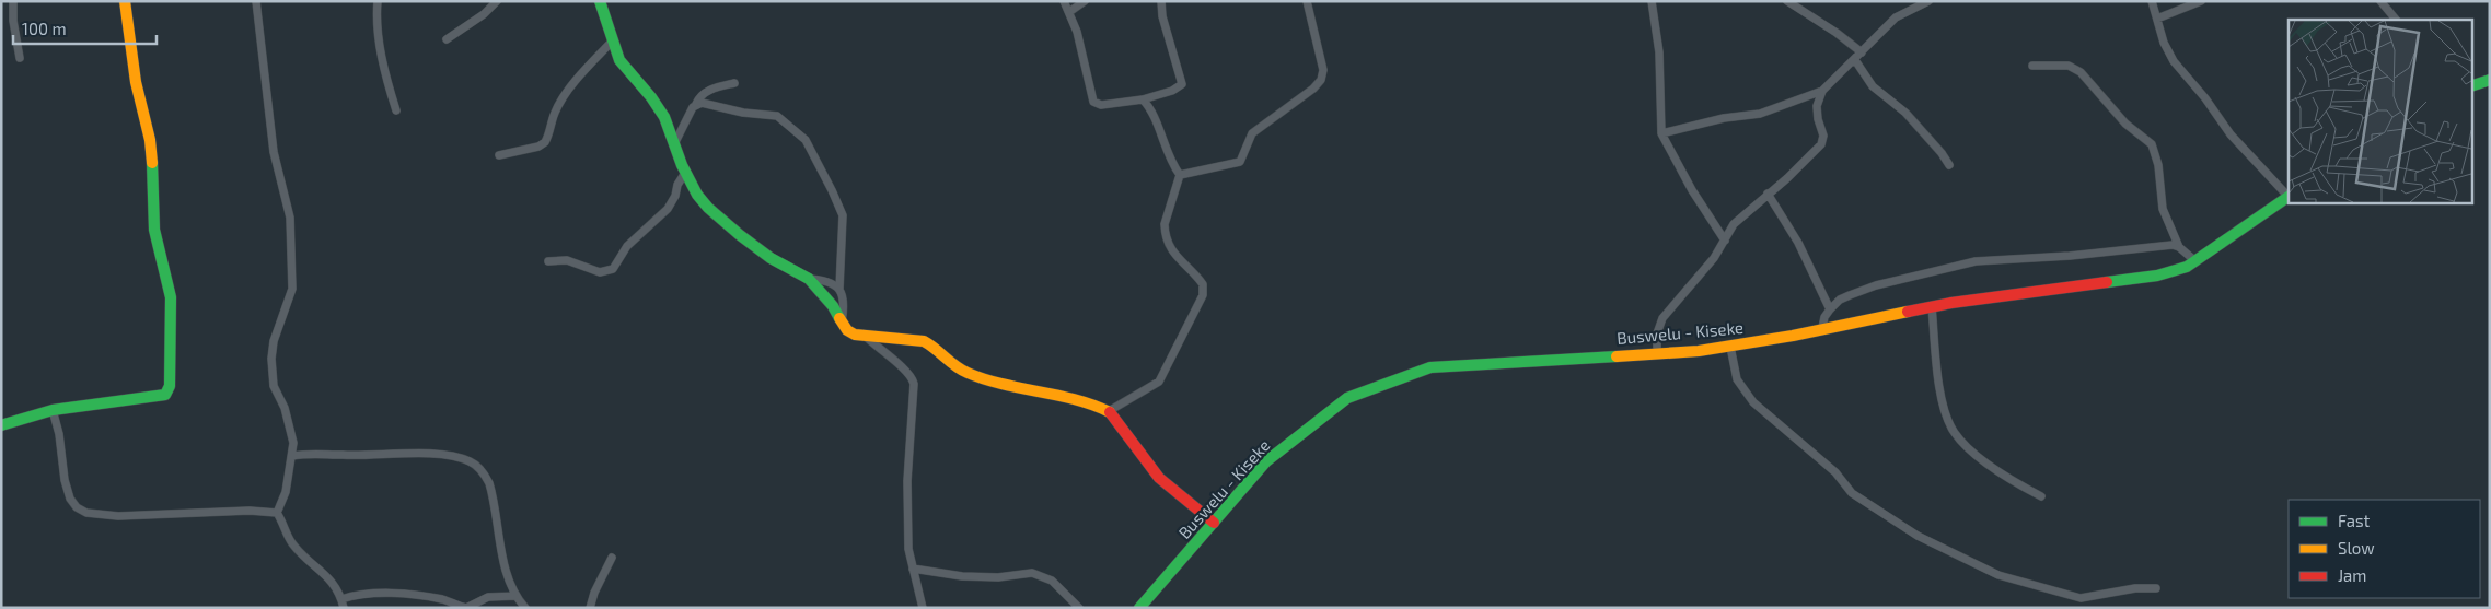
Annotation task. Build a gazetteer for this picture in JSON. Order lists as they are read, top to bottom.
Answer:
{
  "streets": {
    "street": ["Buswelu - Kiseke"]
  },
  "legend": ["Fast", "Slow", "Jam"],
  "scale_bar": "100 m"
}
